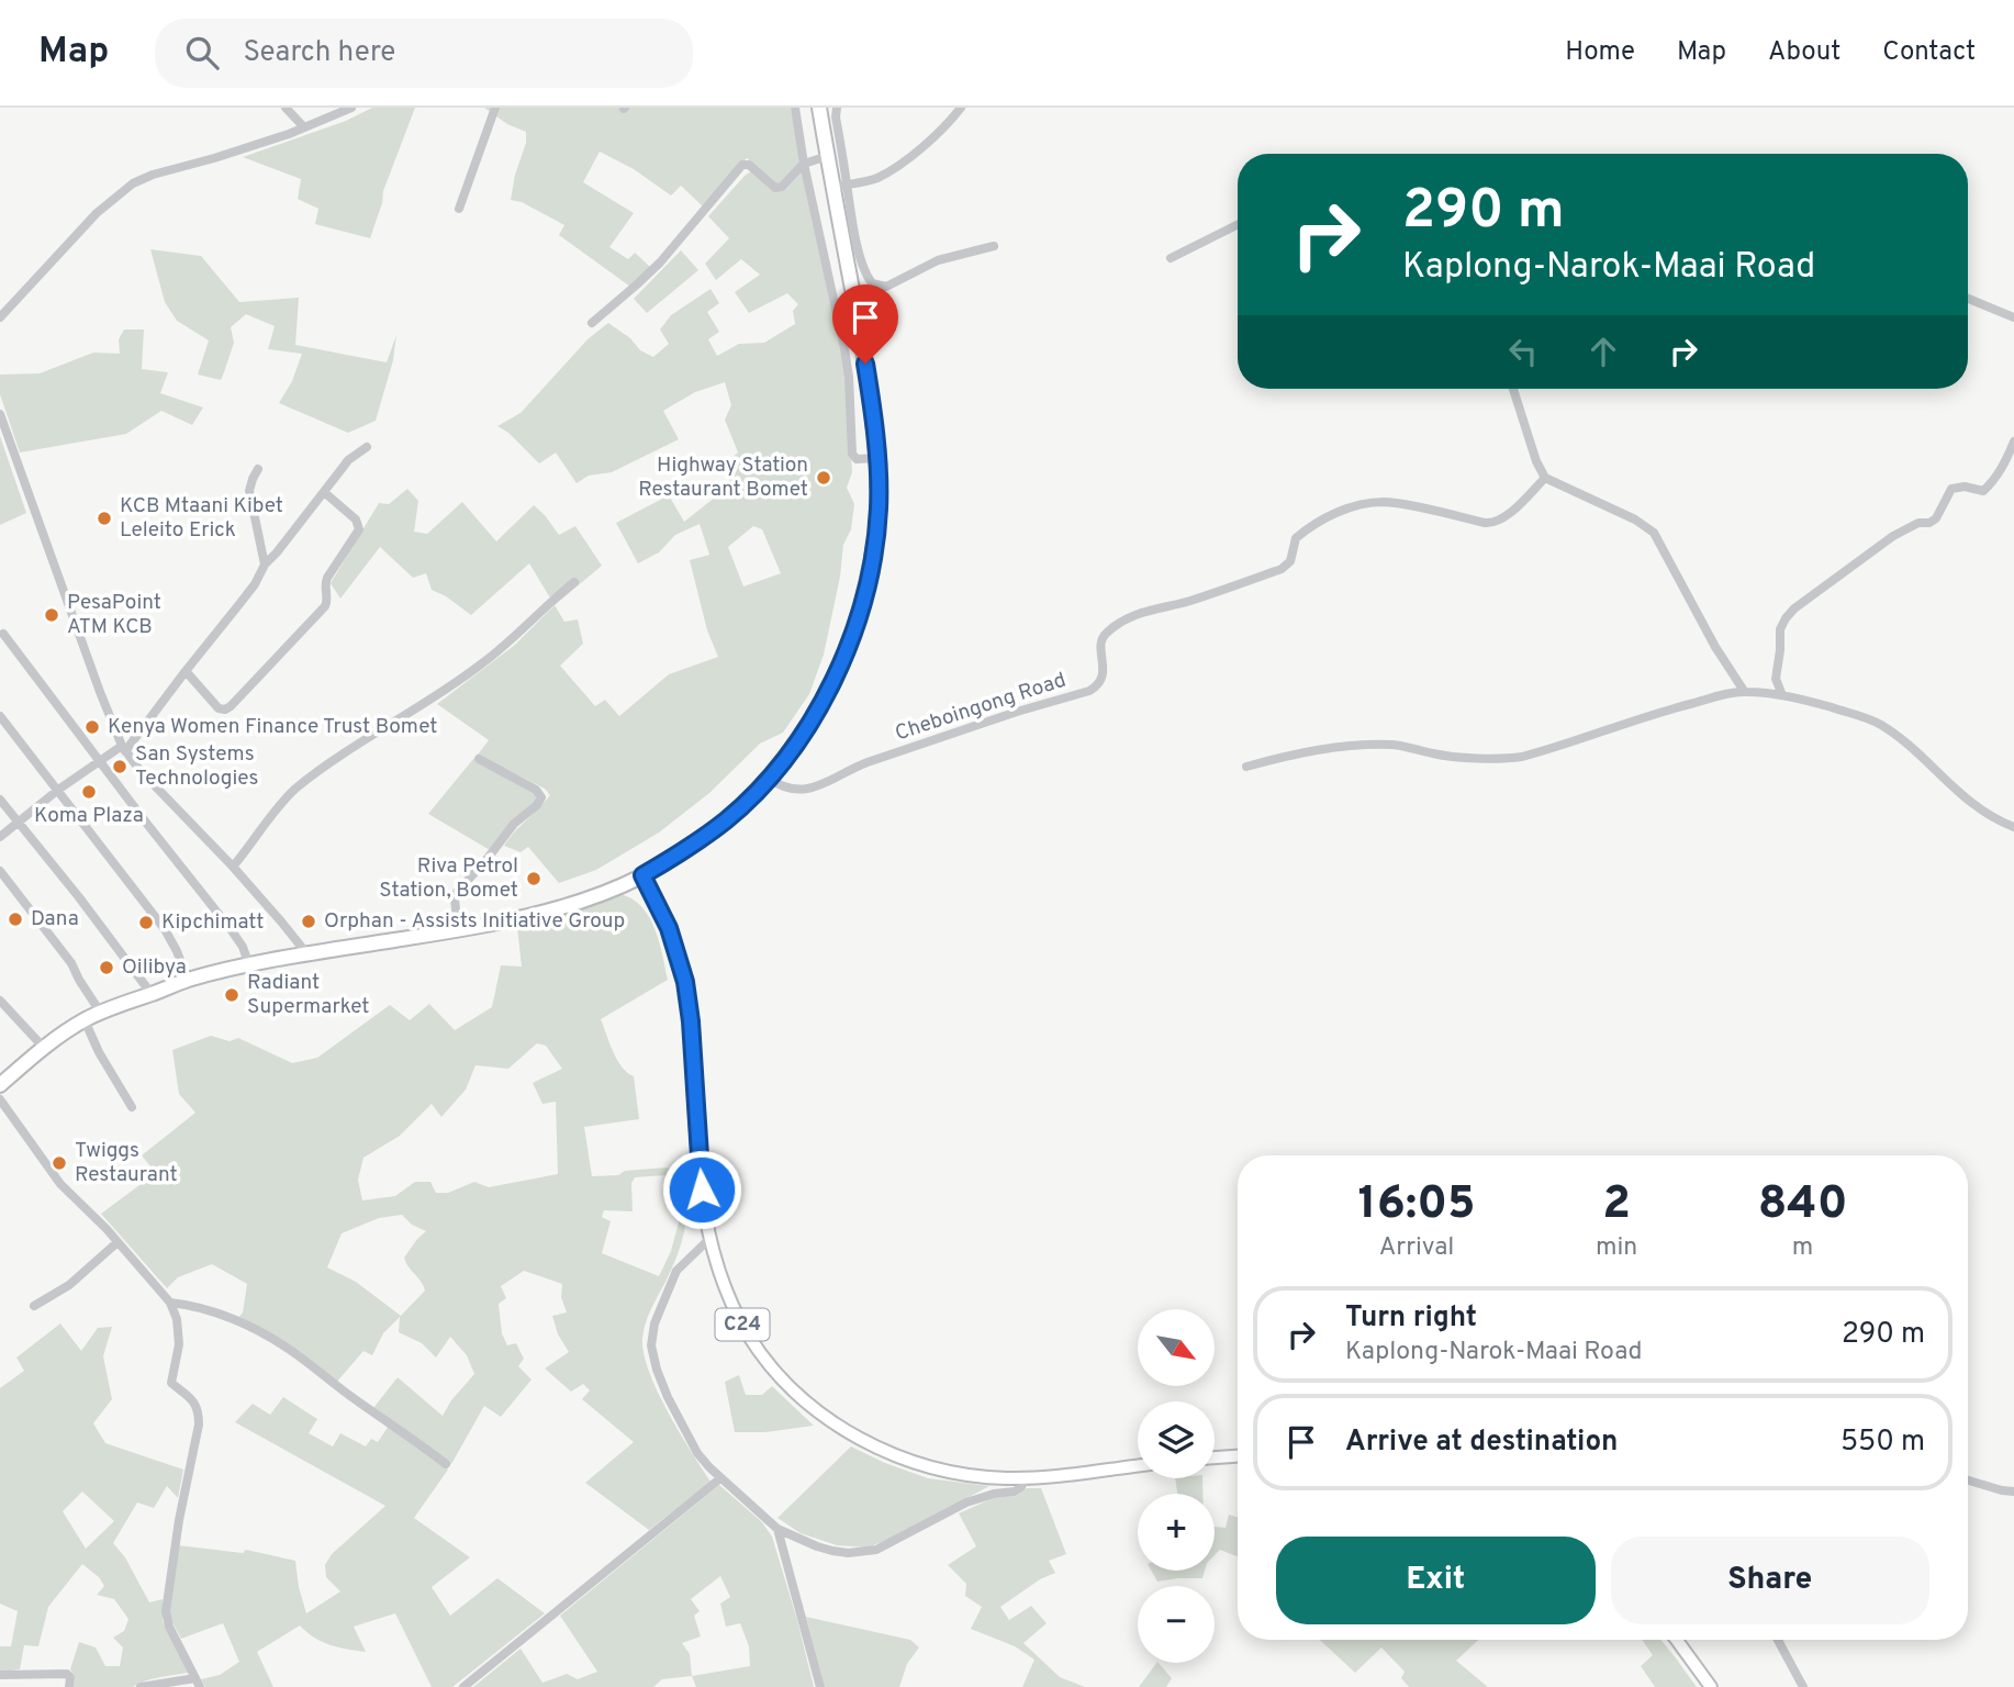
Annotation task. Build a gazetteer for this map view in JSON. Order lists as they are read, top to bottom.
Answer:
{
  "streets": {
    "main road": ["C24"],
    "street": ["Cheboingong Road"]
  },
  "places": [
    "Highway Station Restaurant Bomet",
    "KCB Mtaani Kibet Leleito Erick",
    "PesaPoint ATM KCB",
    "Kenya Women Finance Trust Bomet",
    "San Systems Technologies",
    "Koma Plaza",
    "Riva Petrol Station, Bomet",
    "Dana",
    "Orphan - Assists Initiative Group",
    "Kipchimatt",
    "Oilibya",
    "Radiant Supermarket",
    "Twiggs Restaurant"
  ],
  "north": "bottom right",
  "page": {
    "header": "Map",
    "search": "Search here",
    "nav": [
      "Home",
      "Map",
      "About",
      "Contact"
    ],
    "turn": ["290 m", "Kaplong-Narok-Maai Road"],
    "eta": [
      "16:05",
      "Arrival",
      "2",
      "min",
      "840",
      "m"
    ],
    "list": [
      {
        "name": "Turn right",
        "note": "Kaplong-Narok-Maai Road",
        "value": "290 m"
      },
      {
        "name": "Arrive at destination",
        "value": "550 m"
      }
    ],
    "map_buttons": ["+", "−"],
    "buttons": ["Exit", "Share"]
  }
}
